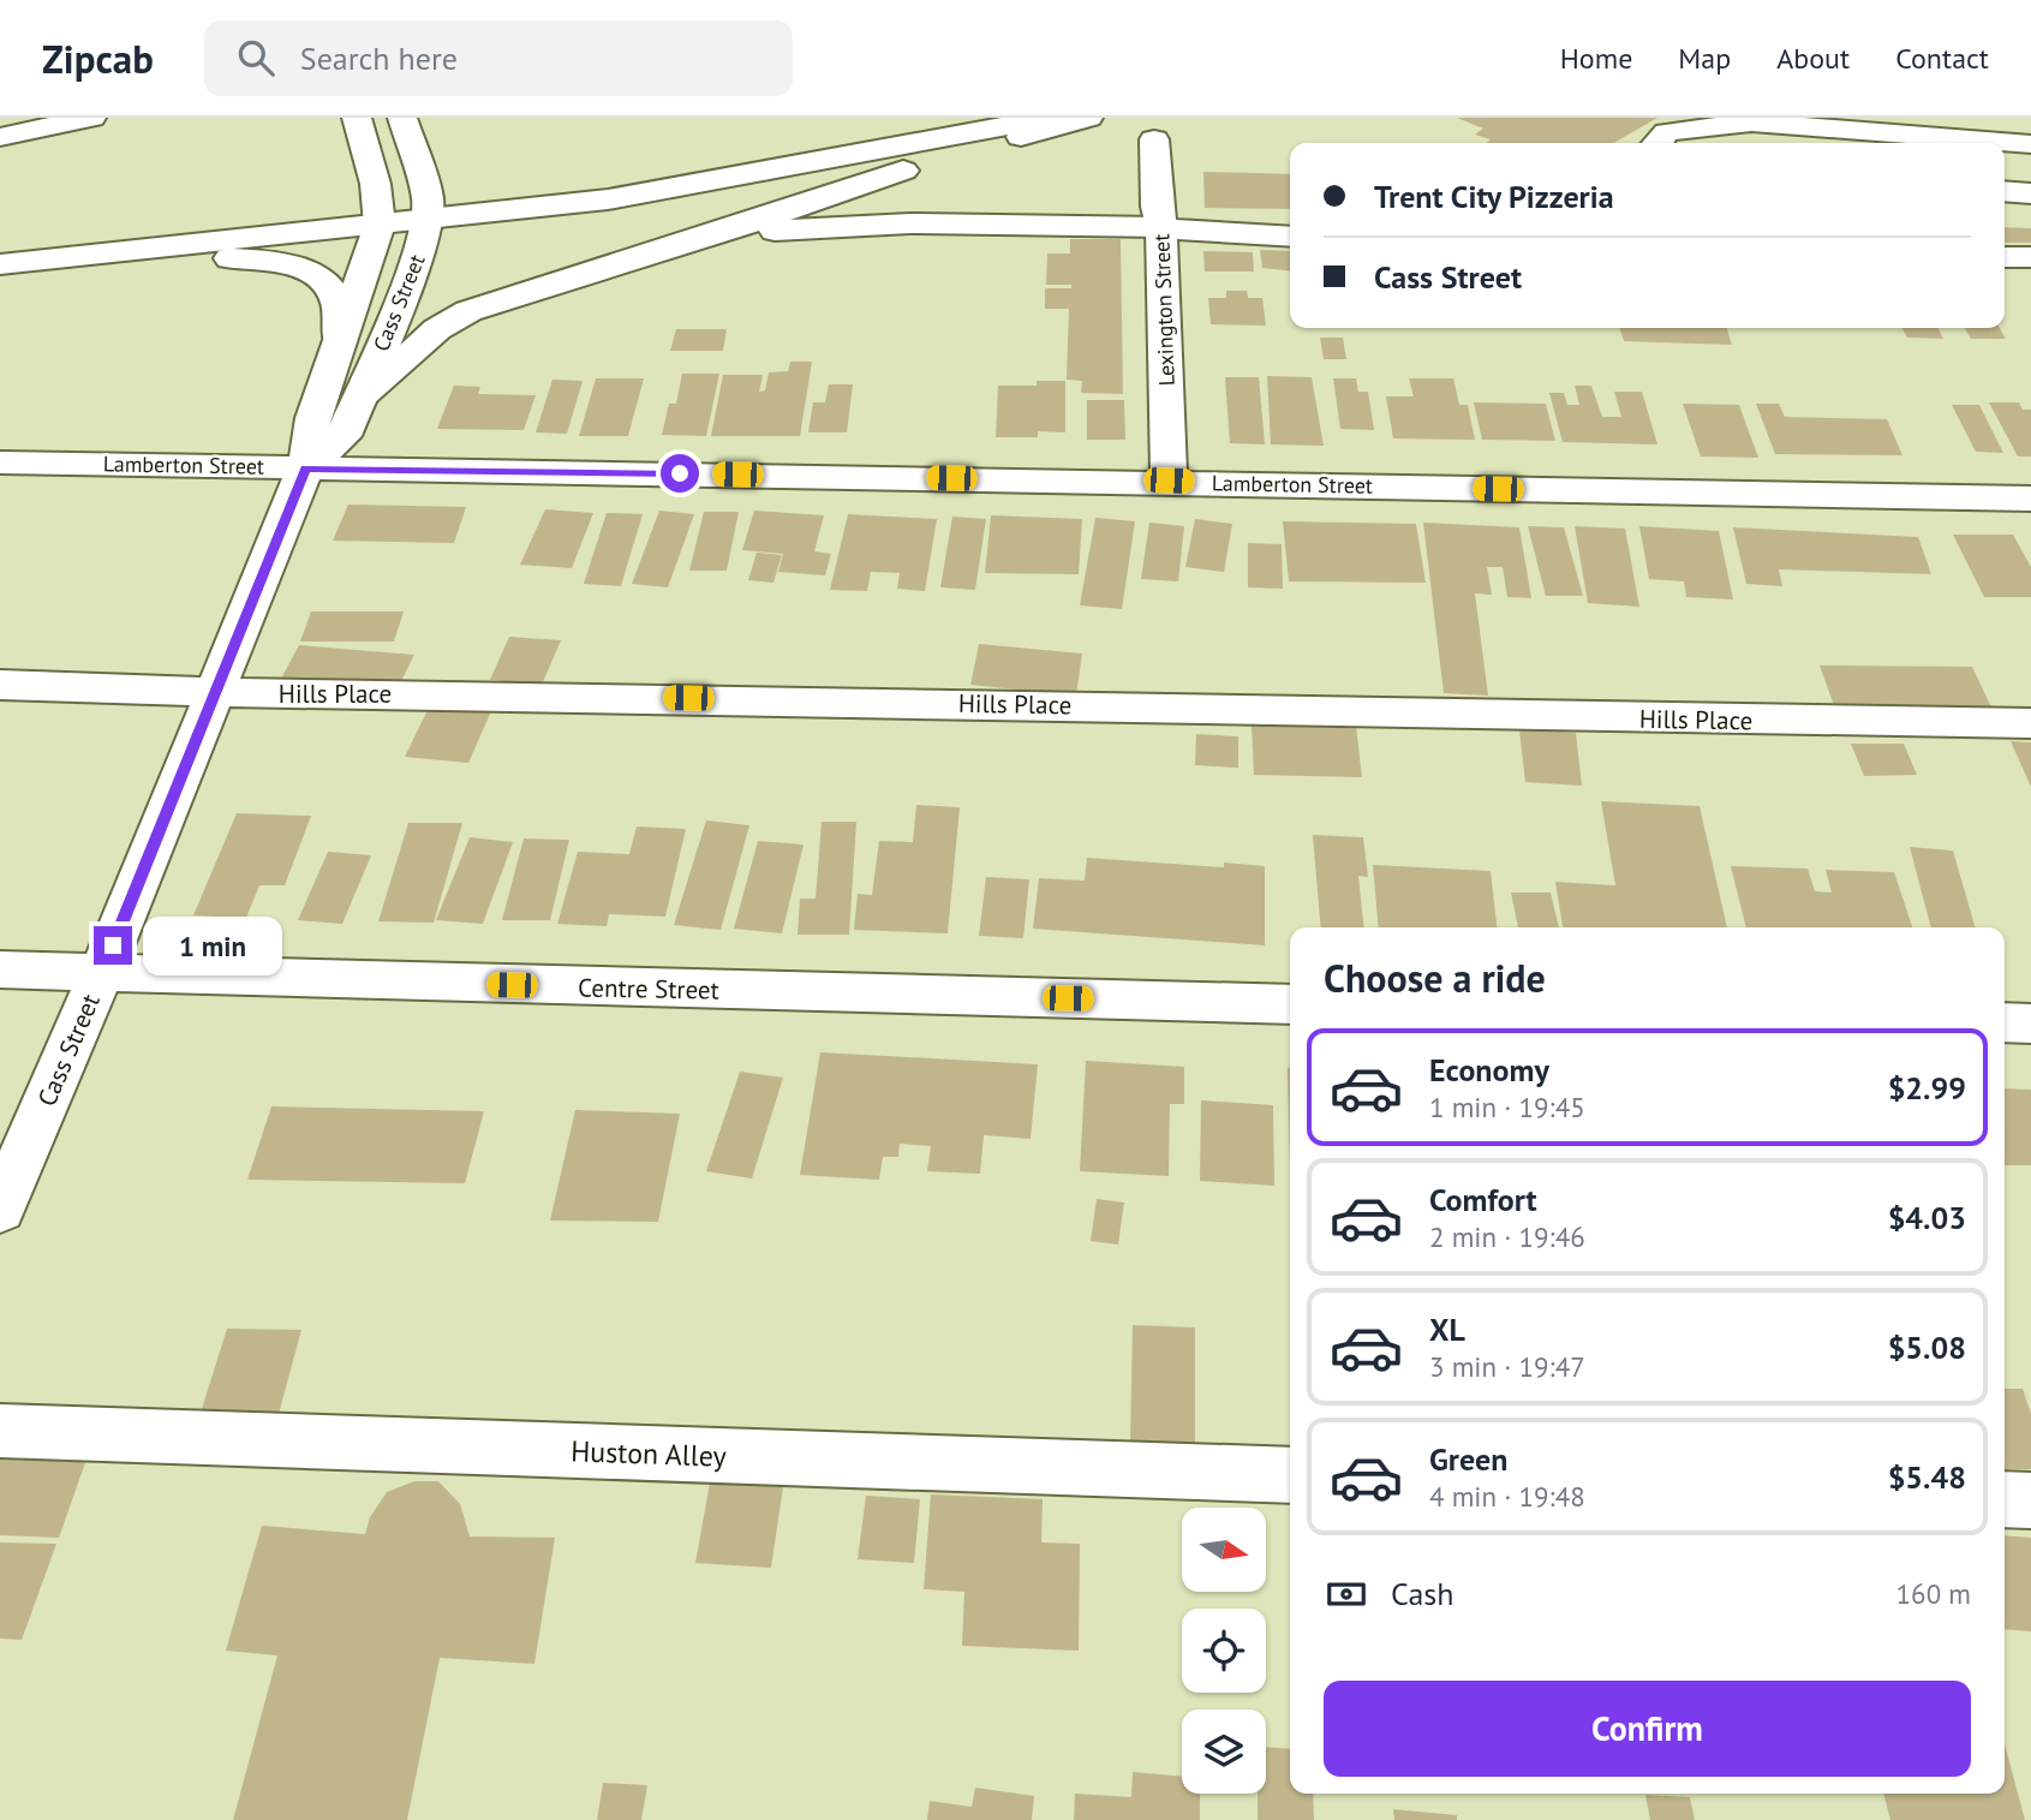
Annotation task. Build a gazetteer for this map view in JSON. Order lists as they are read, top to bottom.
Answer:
{
  "streets": {
    "main road": [
      "Cass Street",
      "Lexington Street",
      "Lamberton Street",
      "Hills Place",
      "Centre Street",
      "Huston Alley"
    ]
  },
  "crossings": [
    ["Cass Street", "Lamberton Street"],
    ["Cass Street", "Hills Place"],
    ["Cass Street", "Centre Street"],
    ["Lexington Street", "Lamberton Street"]
  ],
  "north": "right",
  "page": {
    "header": "Zipcab",
    "search": "Search here",
    "nav": [
      "Home",
      "Map",
      "About",
      "Contact"
    ],
    "banner": ["Trent City Pizzeria", "Cass Street"],
    "bubble": "1 min",
    "heading": "Choose a ride",
    "list": [
      {
        "name": "Economy",
        "note": "1 min · 19:45",
        "value": "$2.99"
      },
      {
        "name": "Comfort",
        "note": "2 min · 19:46",
        "value": "$4.03"
      },
      {
        "name": "XL",
        "note": "3 min · 19:47",
        "value": "$5.08"
      },
      {
        "name": "Green",
        "note": "4 min · 19:48",
        "value": "$5.48"
      }
    ],
    "pay": ["Cash", "160 m"],
    "buttons": "Confirm"
  }
}
